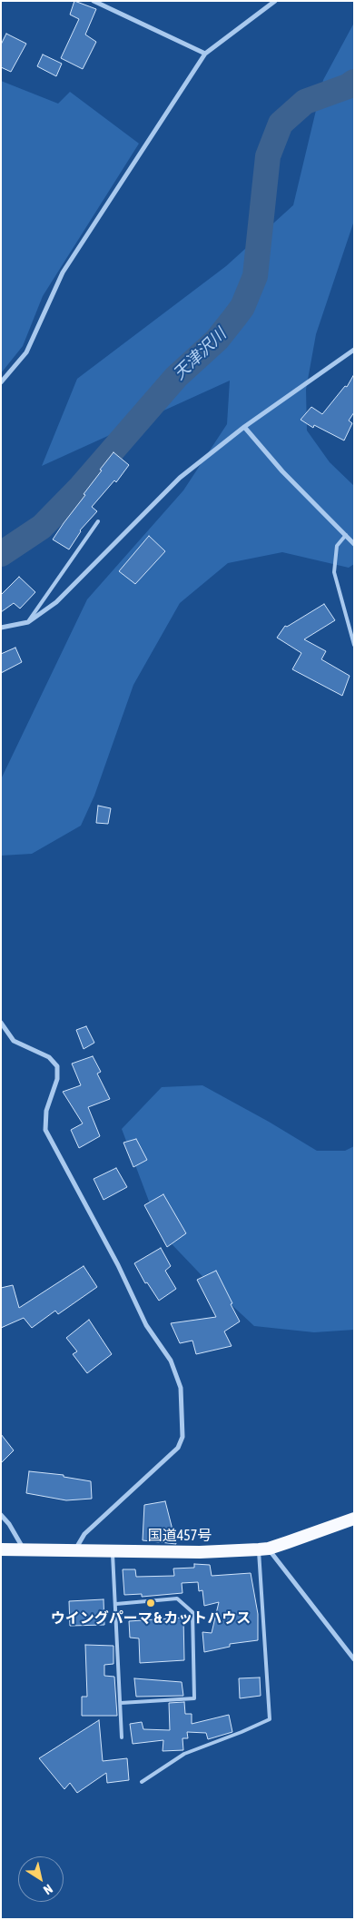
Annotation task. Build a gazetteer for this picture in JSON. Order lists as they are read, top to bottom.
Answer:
{
  "streets": {
    "highway": ["国道457号"]
  },
  "water": ["天津沢川"],
  "places": ["ウイングパーマ & カットハウス"],
  "north": "bottom right"
}
